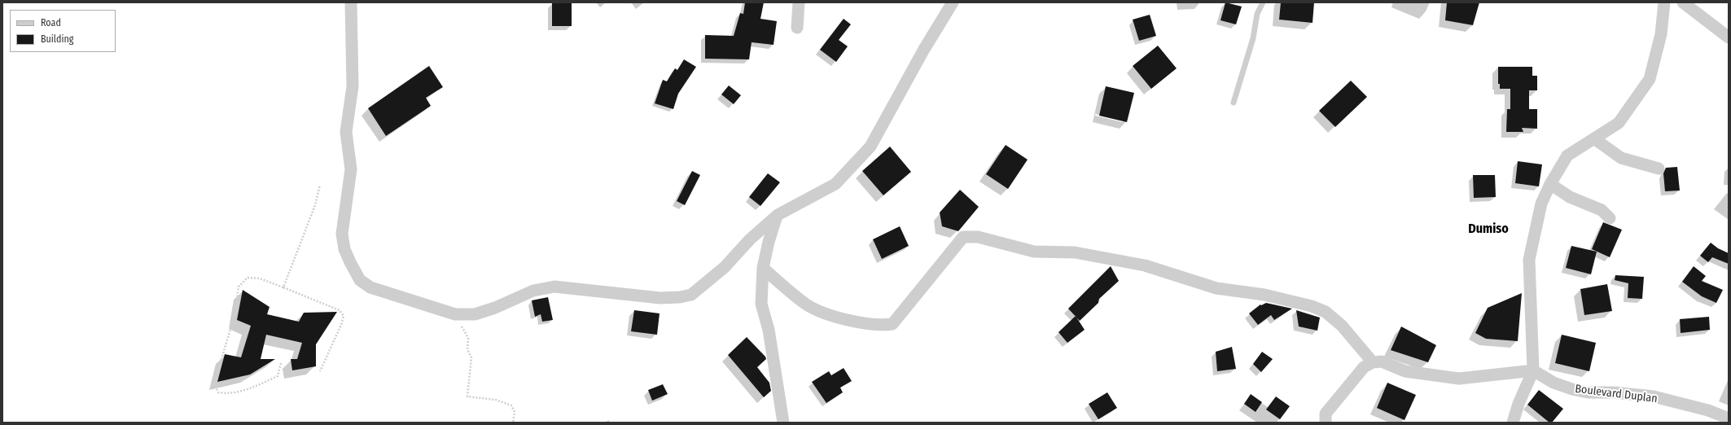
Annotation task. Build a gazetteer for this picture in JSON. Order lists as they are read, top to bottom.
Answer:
{
  "streets": {
    "street": ["Boulevard Duplan"]
  },
  "districts": ["Dumiso"],
  "legend": ["Road", "Building"]
}
